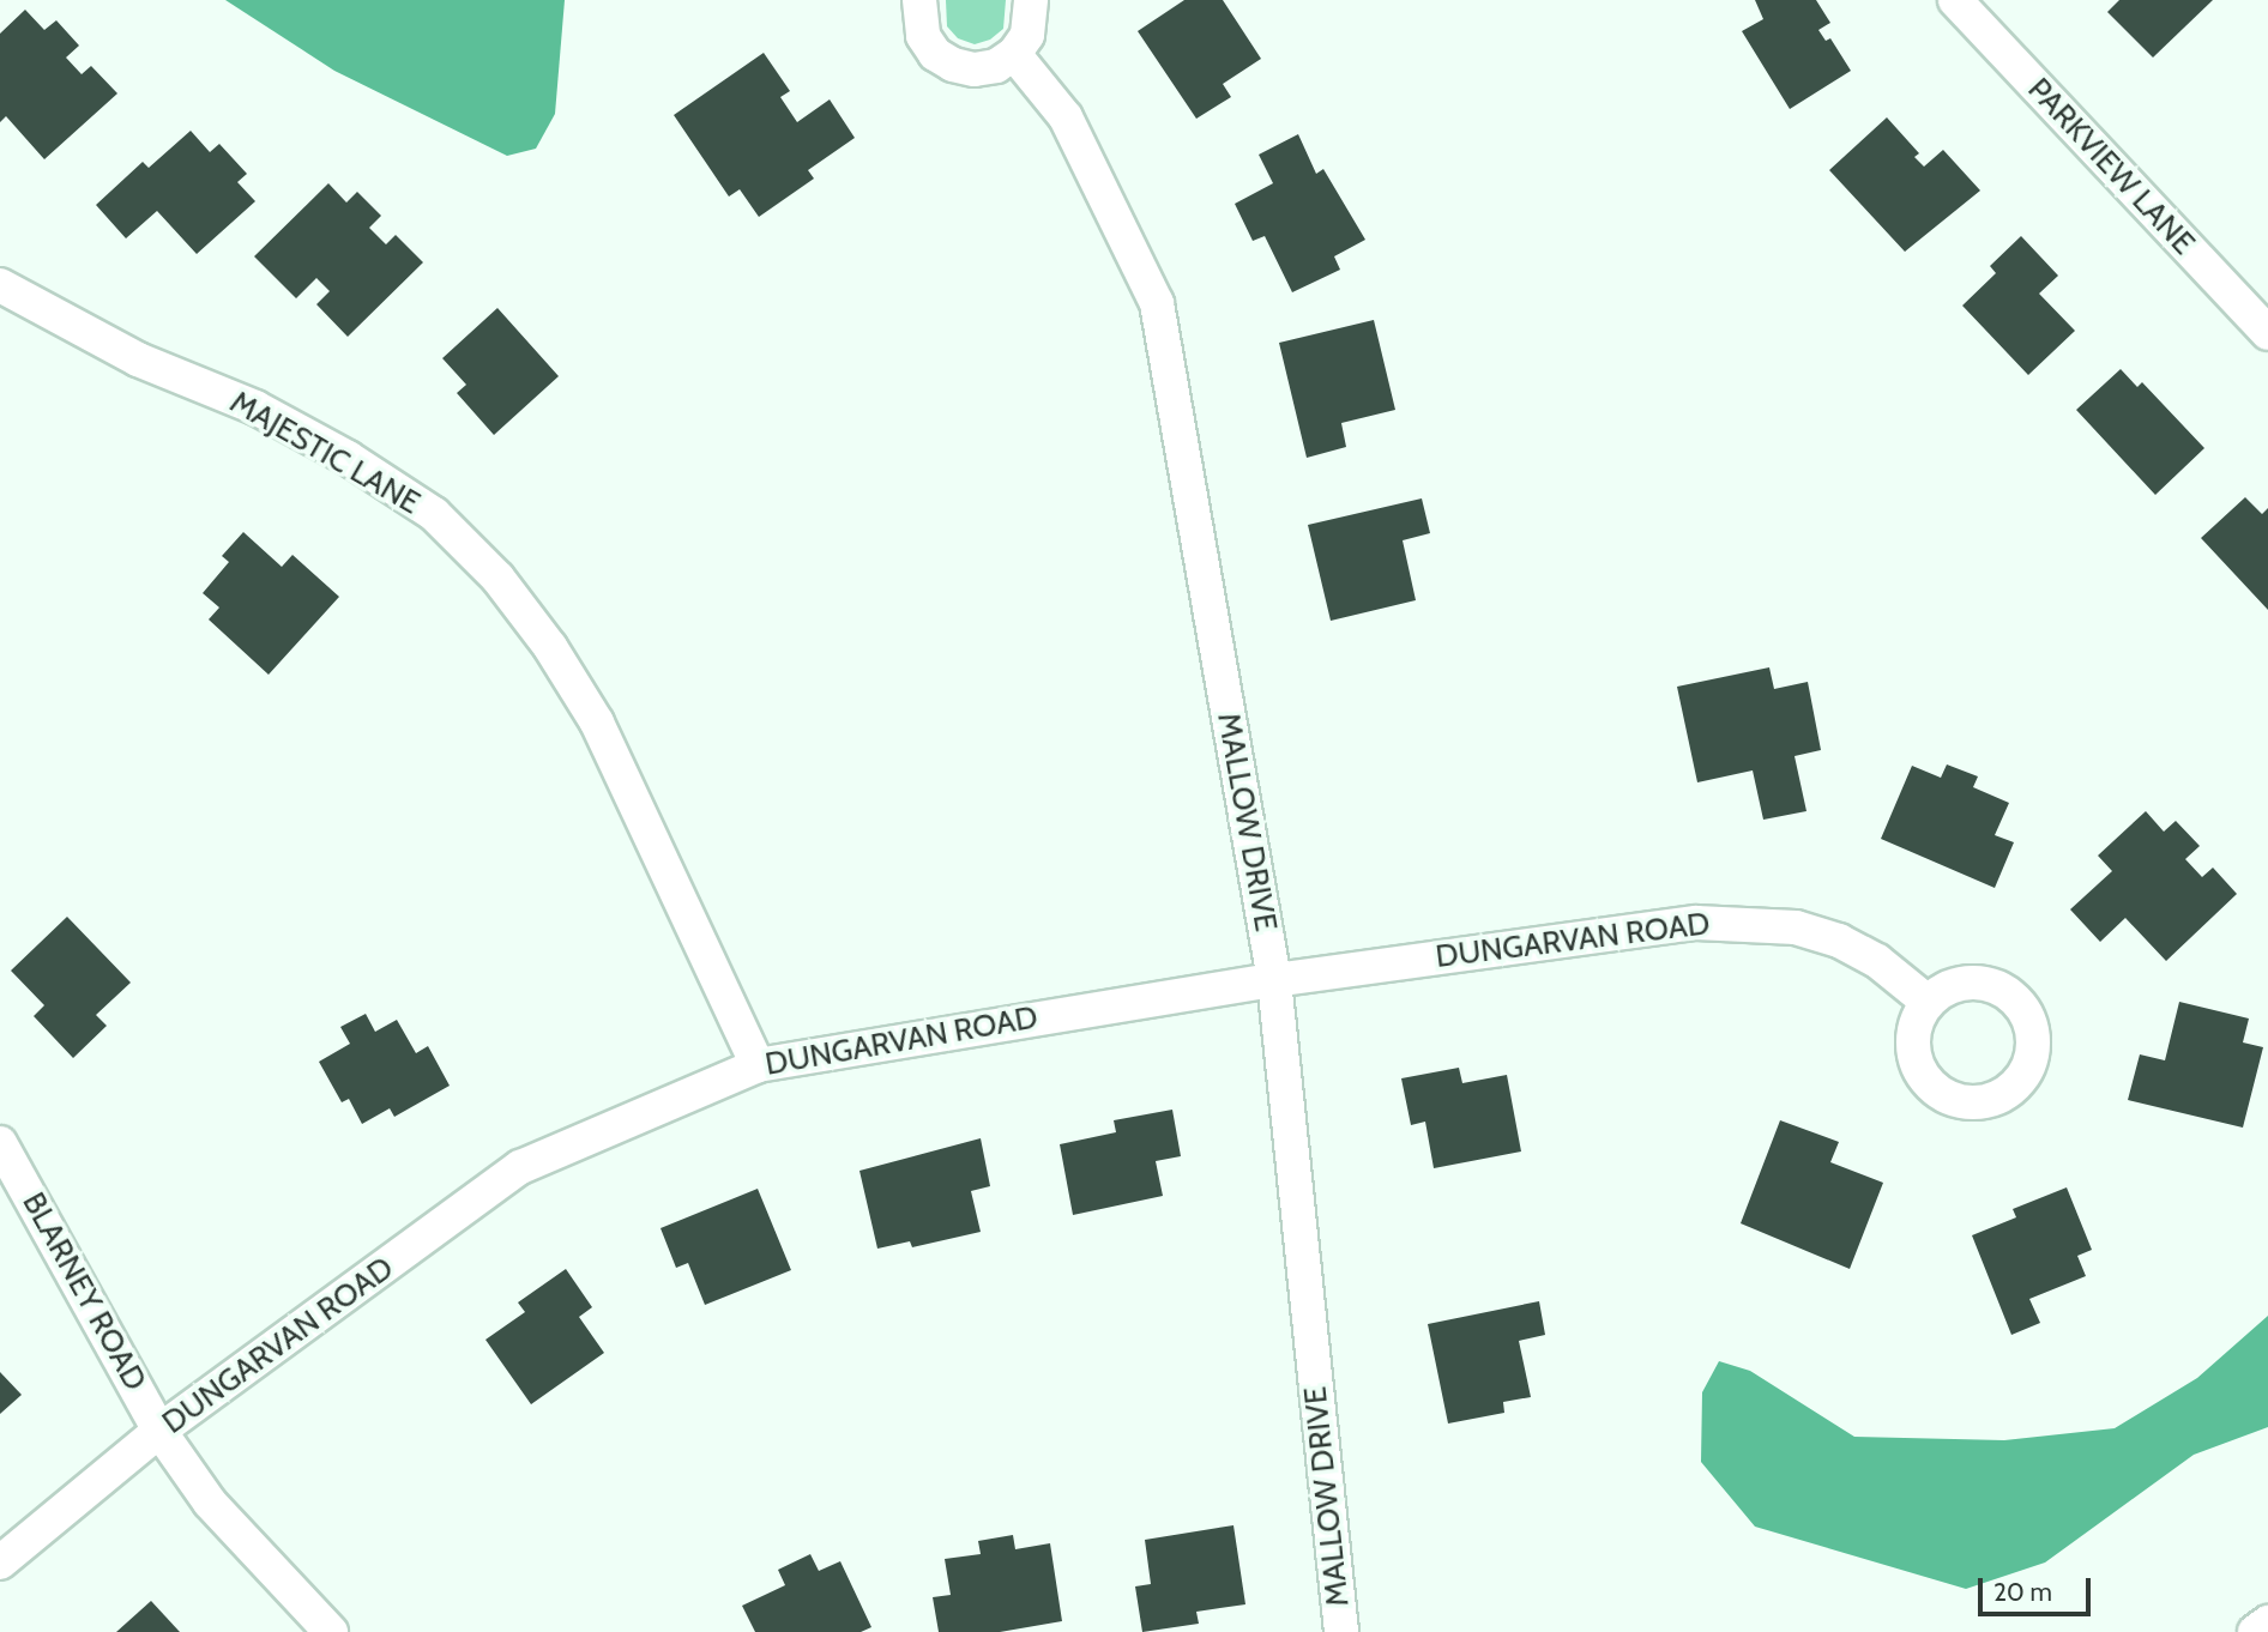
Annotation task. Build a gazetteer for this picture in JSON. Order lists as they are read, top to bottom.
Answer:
{
  "streets": {
    "street": [
      "PARKVIEW LANE",
      "MAJESTIC LANE",
      "MALLOW DRIVE",
      "DUNGARVAN ROAD",
      "BLARNEY ROAD"
    ]
  },
  "crossings": [
    ["MAJESTIC LANE", "DUNGARVAN ROAD"],
    ["MALLOW DRIVE", "DUNGARVAN ROAD"],
    ["DUNGARVAN ROAD", "BLARNEY ROAD"]
  ],
  "scale_bar": "20 m"
}
